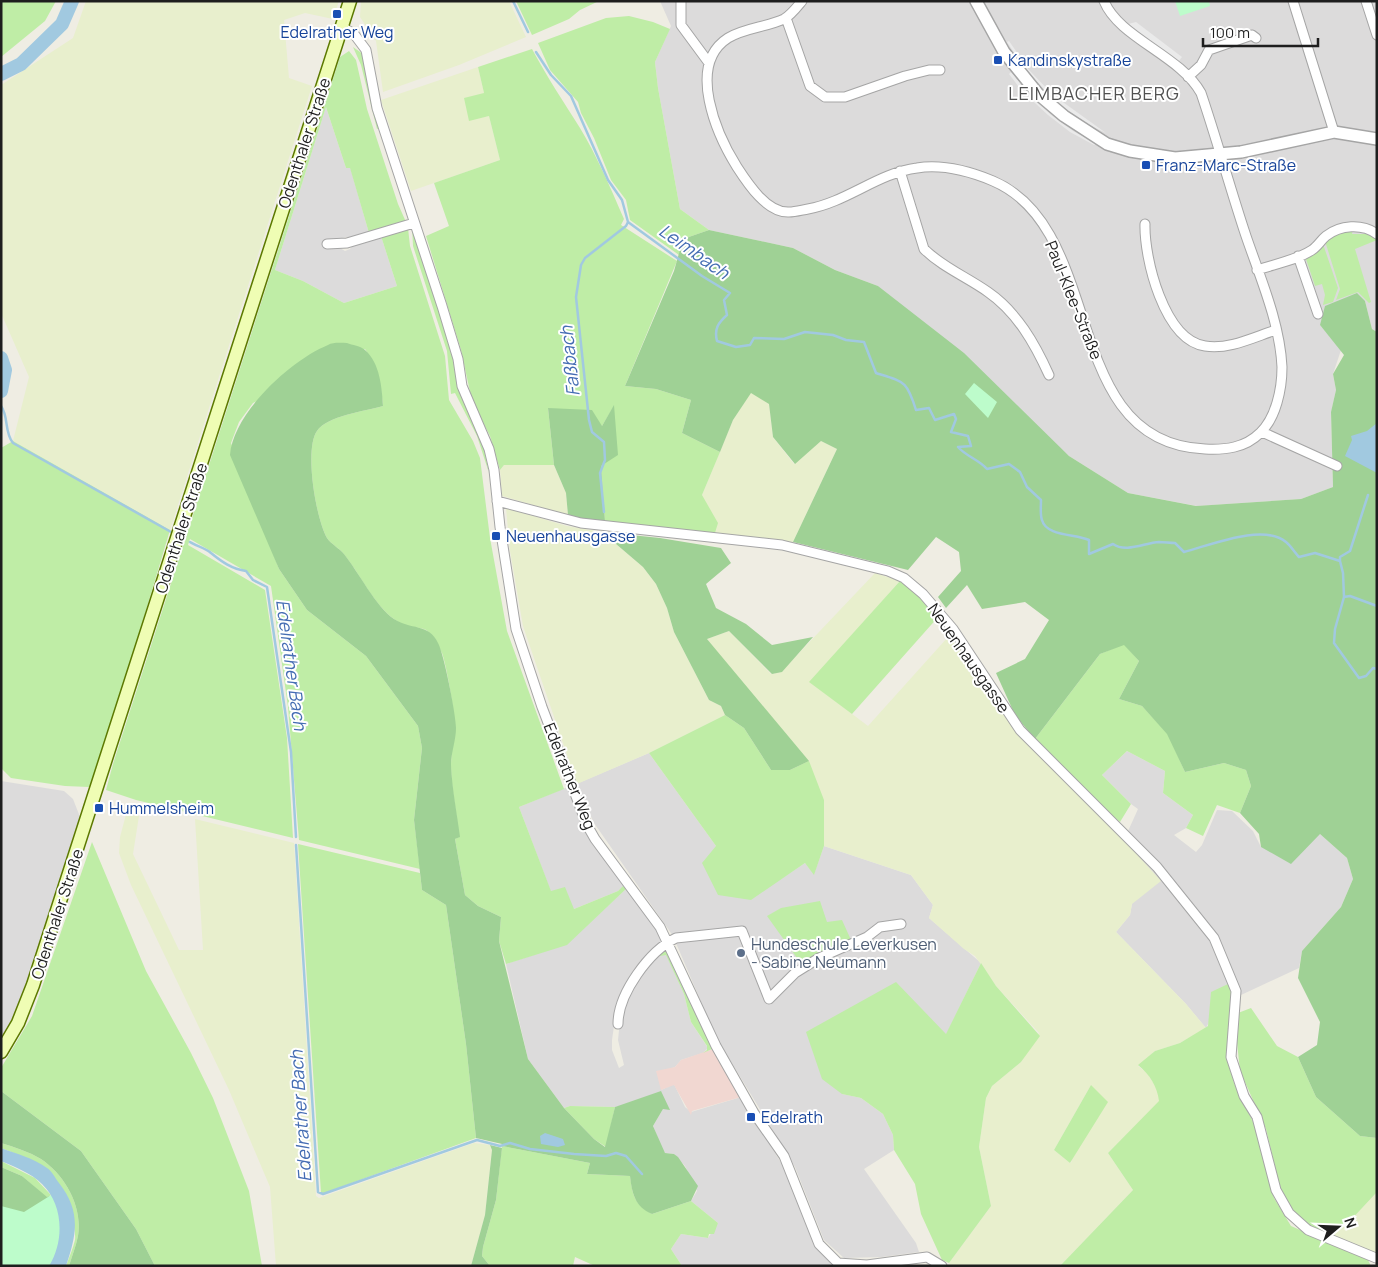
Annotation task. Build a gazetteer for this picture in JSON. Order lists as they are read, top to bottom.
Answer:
{
  "streets": {
    "main road": ["Odenthaler Straße"],
    "street": ["Paul-Klee-Straße", "Neuenhausgasse", "Edelrather Weg"]
  },
  "crossings": [
    ["Odenthaler Straße", "Edelrather Weg"],
    ["Neuenhausgasse", "Edelrather Weg"]
  ],
  "districts": ["LEIMBACHER BERG"],
  "water": ["Leimbach", "Faßbach", "Edelrather Bach"],
  "places": {
    "transit": [
      "Edelrather Weg",
      "Kandinskystraße",
      "Franz-Marc-Straße",
      "Neuenhausgasse",
      "Hummelsheim",
      "Edelrath"
    ],
    "other": ["Hundeschule Leverkusen - Sabine Neumann"]
  },
  "scale_bar": "100 m",
  "north": "right"
}
